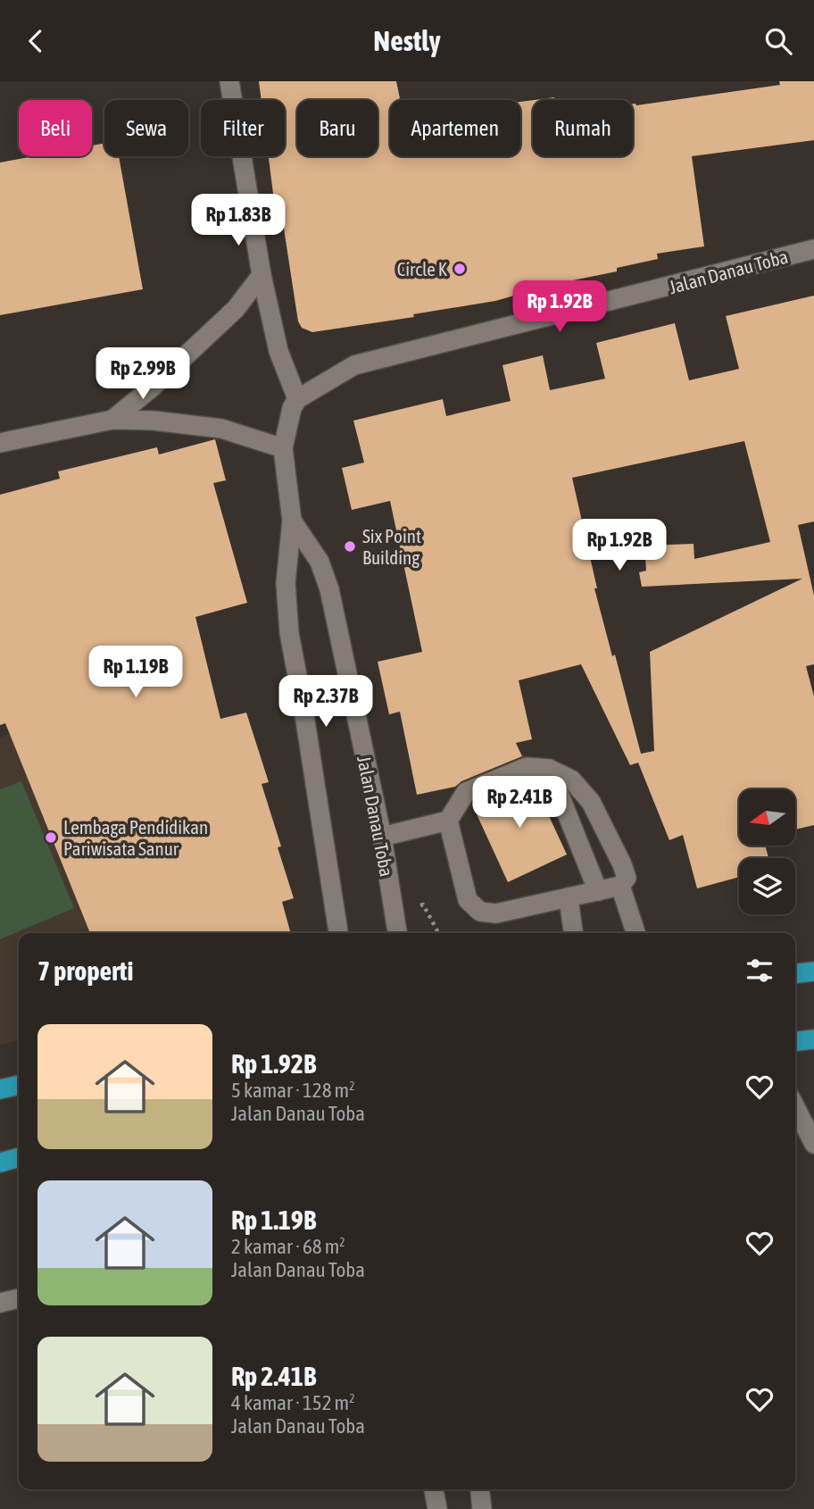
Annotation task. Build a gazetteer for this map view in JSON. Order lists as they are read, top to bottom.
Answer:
{
  "streets": {
    "street": ["Jalan Danau Toba"]
  },
  "places": ["Circle K", "Six Point Building", "Lembaga Pendidikan Pariwisata Sanur"],
  "north": "left",
  "page": {
    "header": "Nestly",
    "chip": [
      "Beli",
      "Sewa",
      "Filter",
      "Baru",
      "Apartemen",
      "Rumah"
    ],
    "price": [
      "Rp 1.83B",
      "Rp 1.92B",
      "Rp 2.99B",
      "Rp 1.92B",
      "Rp 1.19B",
      "Rp 2.37B",
      "Rp 2.41B"
    ],
    "heading": "7 properti",
    "list": [
      {
        "name": "Rp 1.92B",
        "note": "5 kamar · 128 m² · Jalan Danau Toba"
      },
      {
        "name": "Rp 1.19B",
        "note": "2 kamar · 68 m² · Jalan Danau Toba"
      },
      {
        "name": "Rp 2.41B",
        "note": "4 kamar · 152 m² · Jalan Danau Toba"
      }
    ]
  }
}
